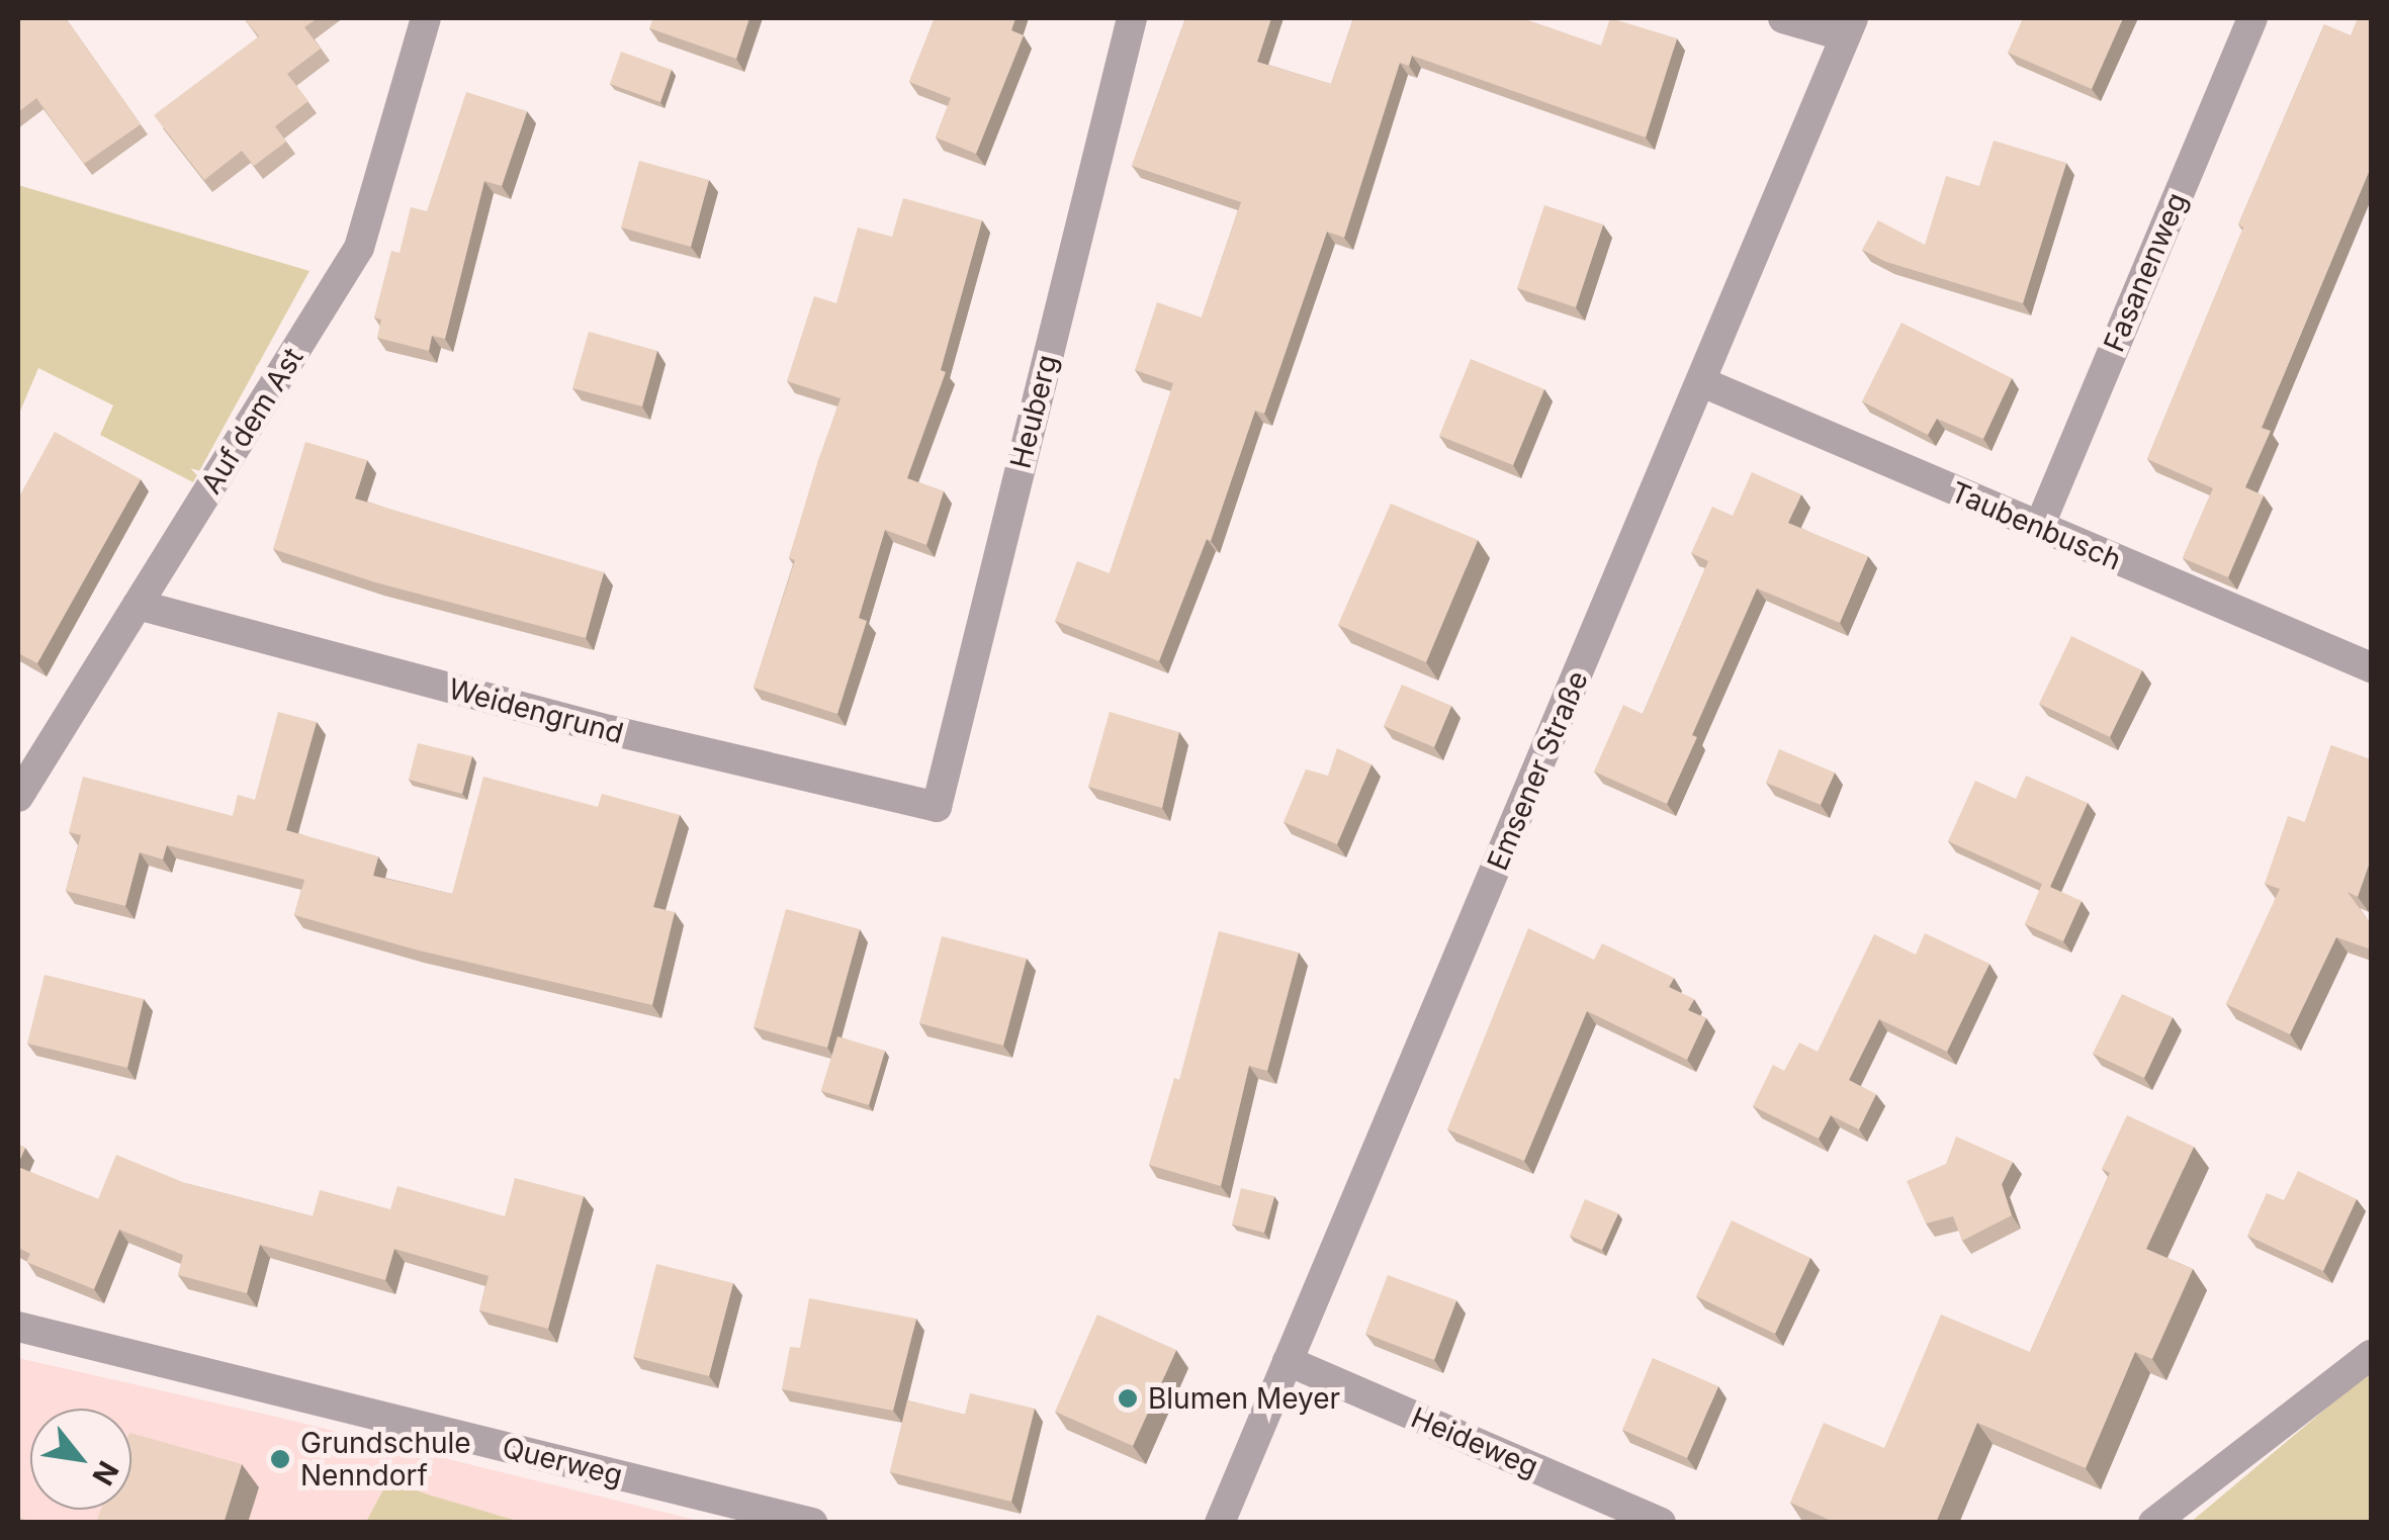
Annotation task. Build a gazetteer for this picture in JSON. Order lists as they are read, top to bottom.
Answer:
{
  "streets": {
    "street": [
      "Fasanenweg",
      "Heuberg",
      "Auf dem Ast",
      "Taubenbusch",
      "Weidengrund",
      "Emsener Straße",
      "Heideweg",
      "Querweg"
    ]
  },
  "crossings": [
    ["Fasanenweg", "Taubenbusch"],
    ["Heuberg", "Weidengrund"],
    ["Auf dem Ast", "Weidengrund"],
    ["Taubenbusch", "Emsener Straße"],
    ["Emsener Straße", "Heideweg"]
  ],
  "places": ["Blumen Meyer", "Grundschule Nenndorf"],
  "north": "bottom right"
}
